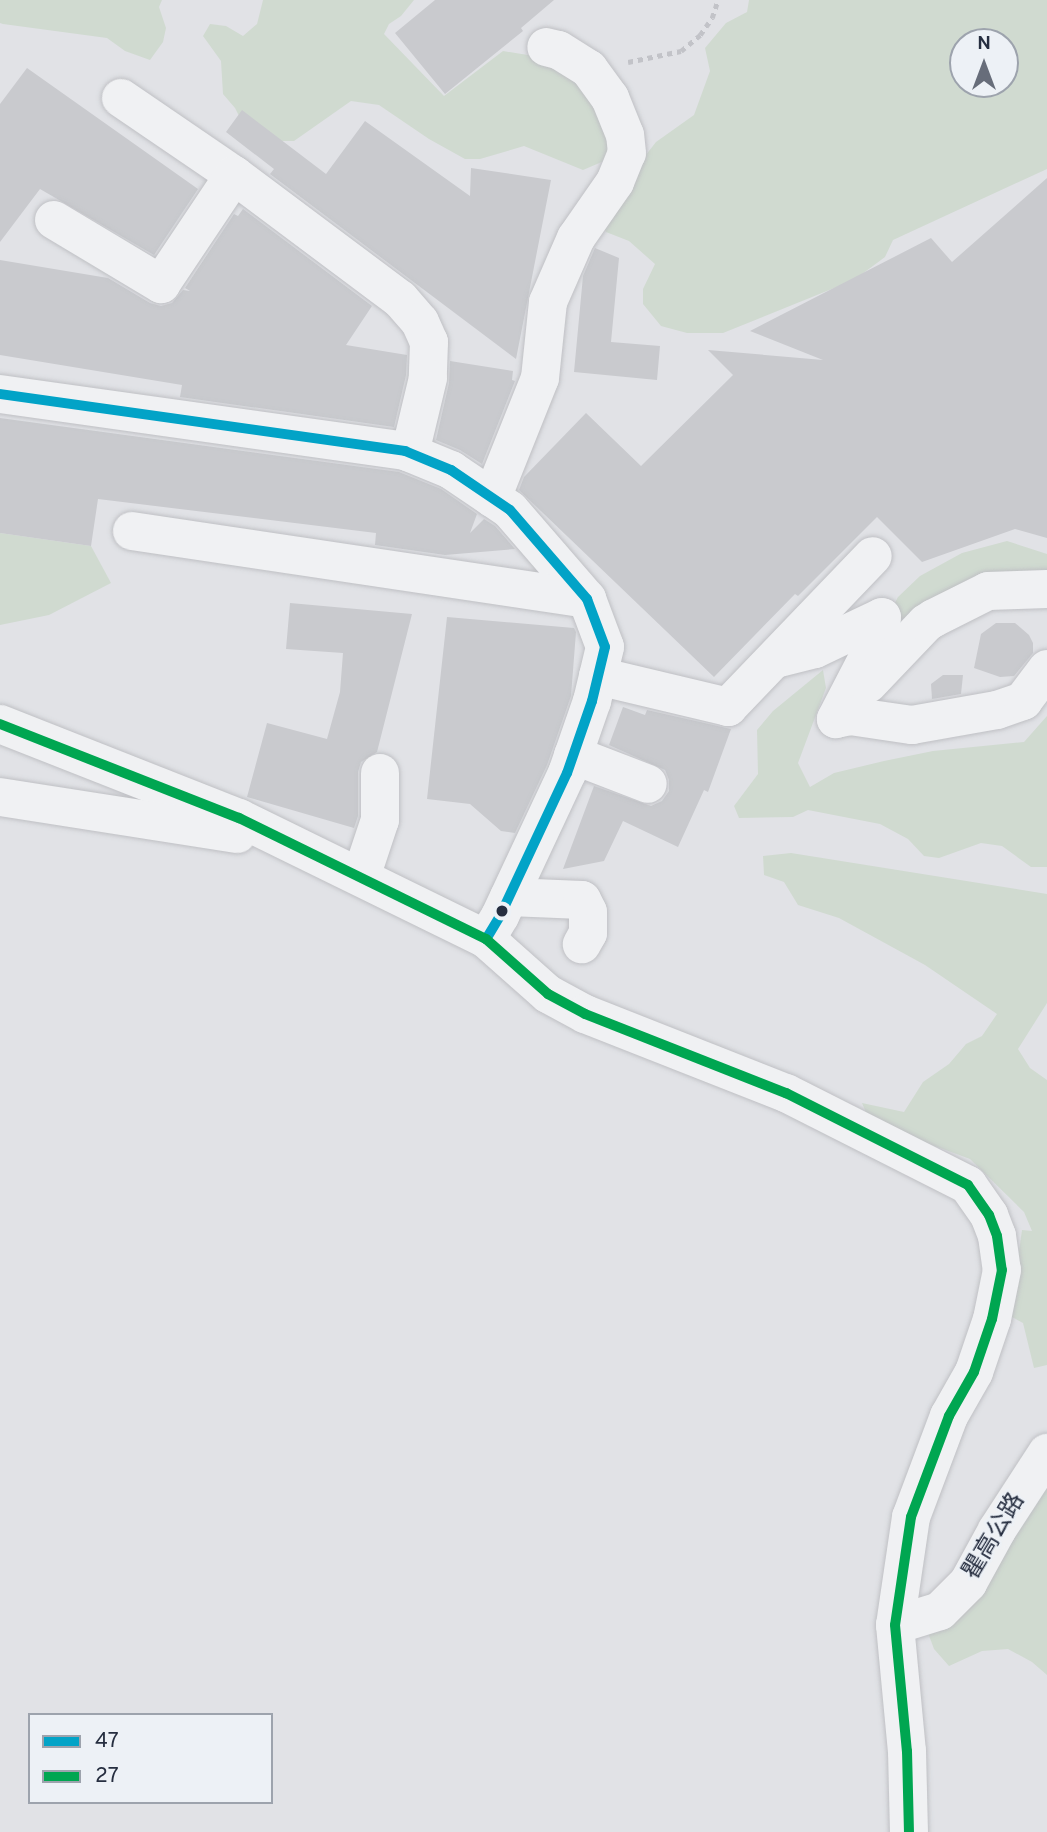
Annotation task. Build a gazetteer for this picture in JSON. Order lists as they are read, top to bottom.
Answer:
{
  "streets": {
    "street": ["瞿高公路"]
  },
  "lines": ["transit line 47", "transit line 27"],
  "legend": ["47", "27"],
  "north": "top"
}
